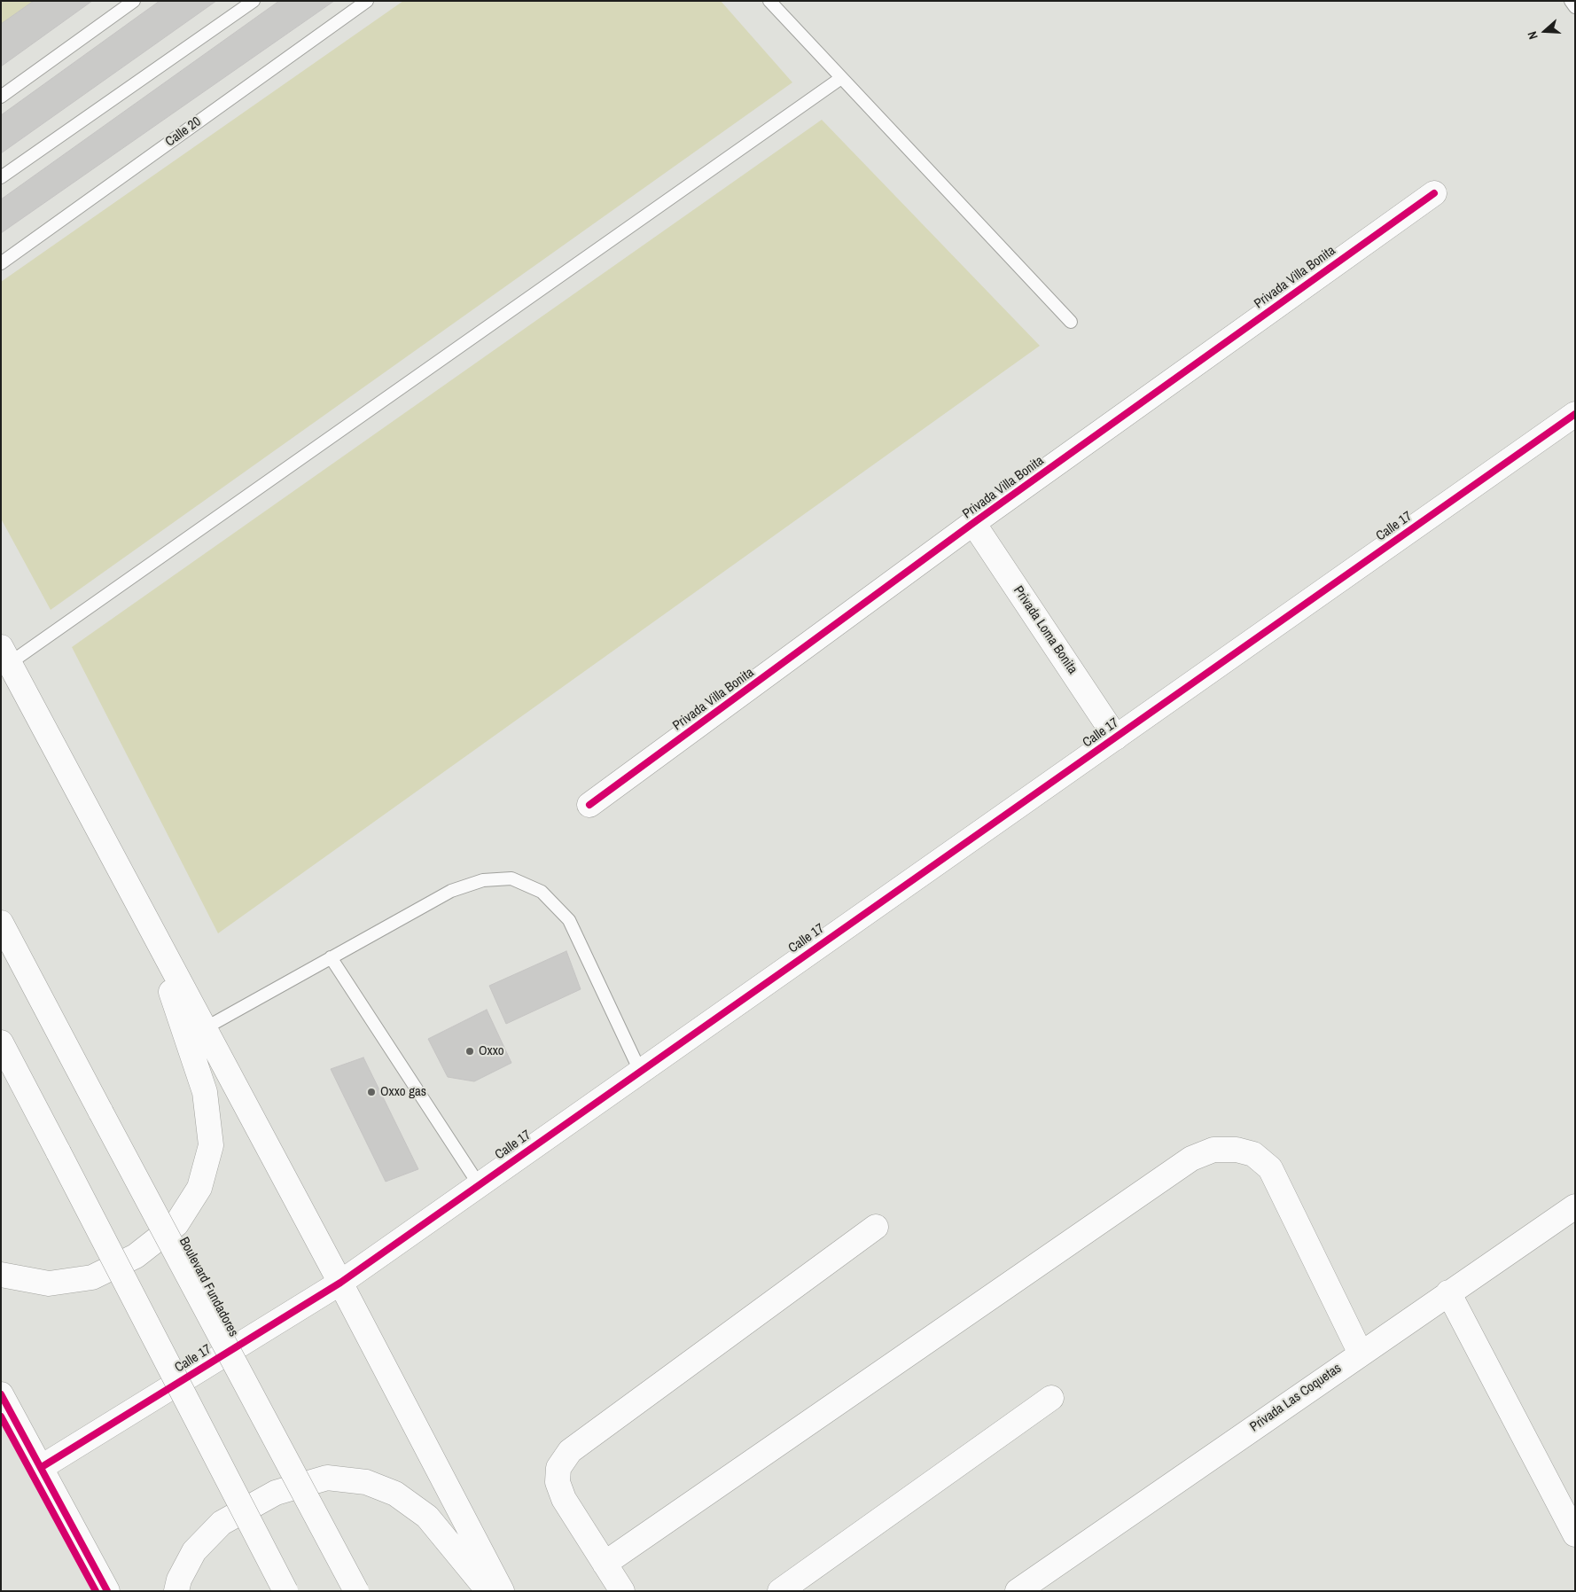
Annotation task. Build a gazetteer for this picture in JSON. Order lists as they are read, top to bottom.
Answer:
{
  "streets": {
    "main road": [
      "Privada Villa Bonita",
      "Calle 17",
      "Privada Loma Bonita",
      "Boulevard Fundadores",
      "Privada Las Coquetas"
    ],
    "lane": ["Calle 20"]
  },
  "crossings": [
    ["Privada Villa Bonita", "Privada Loma Bonita"],
    ["Calle 17", "Privada Loma Bonita"]
  ],
  "places": ["Oxxo", "Oxxo gas"],
  "north": "left"
}
